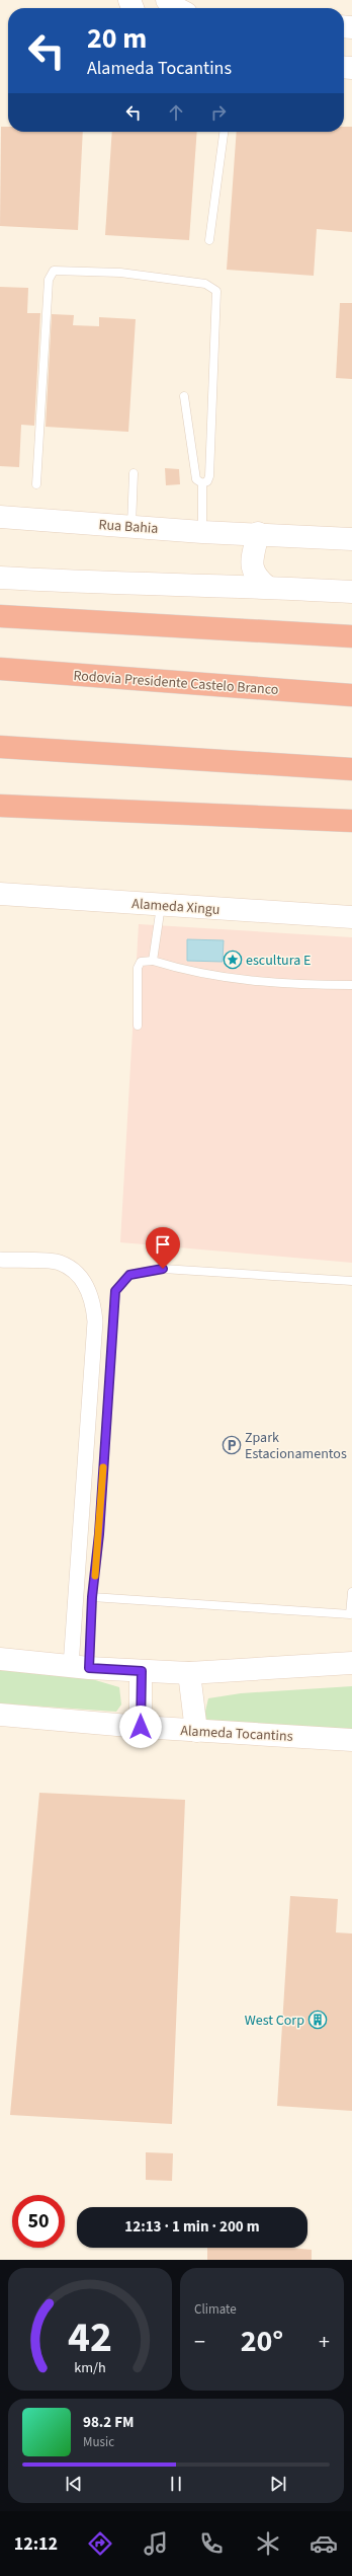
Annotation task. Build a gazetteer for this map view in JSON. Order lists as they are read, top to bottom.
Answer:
{
  "streets": {
    "highway": ["Rodovia Presidente Castelo Branco"],
    "main road": ["Rua Bahia", "Alameda Xingu", "Alameda Tocantins"]
  },
  "places": {
    "place": ["escultura E"],
    "parking": ["Zpark Estacionamentos"],
    "building": ["West Corp"]
  },
  "page": {
    "turn": ["20 m", "Alameda Tocantins"],
    "limit": "50",
    "trip": "12:13 · 1 min · 200 m",
    "tile": "Climate",
    "heat": ["−", "20°", "+"],
    "song": ["98.2 FM", "Music"],
    "tabs": "12:12",
    "gauge": ["42", "km/h"]
  }
}
